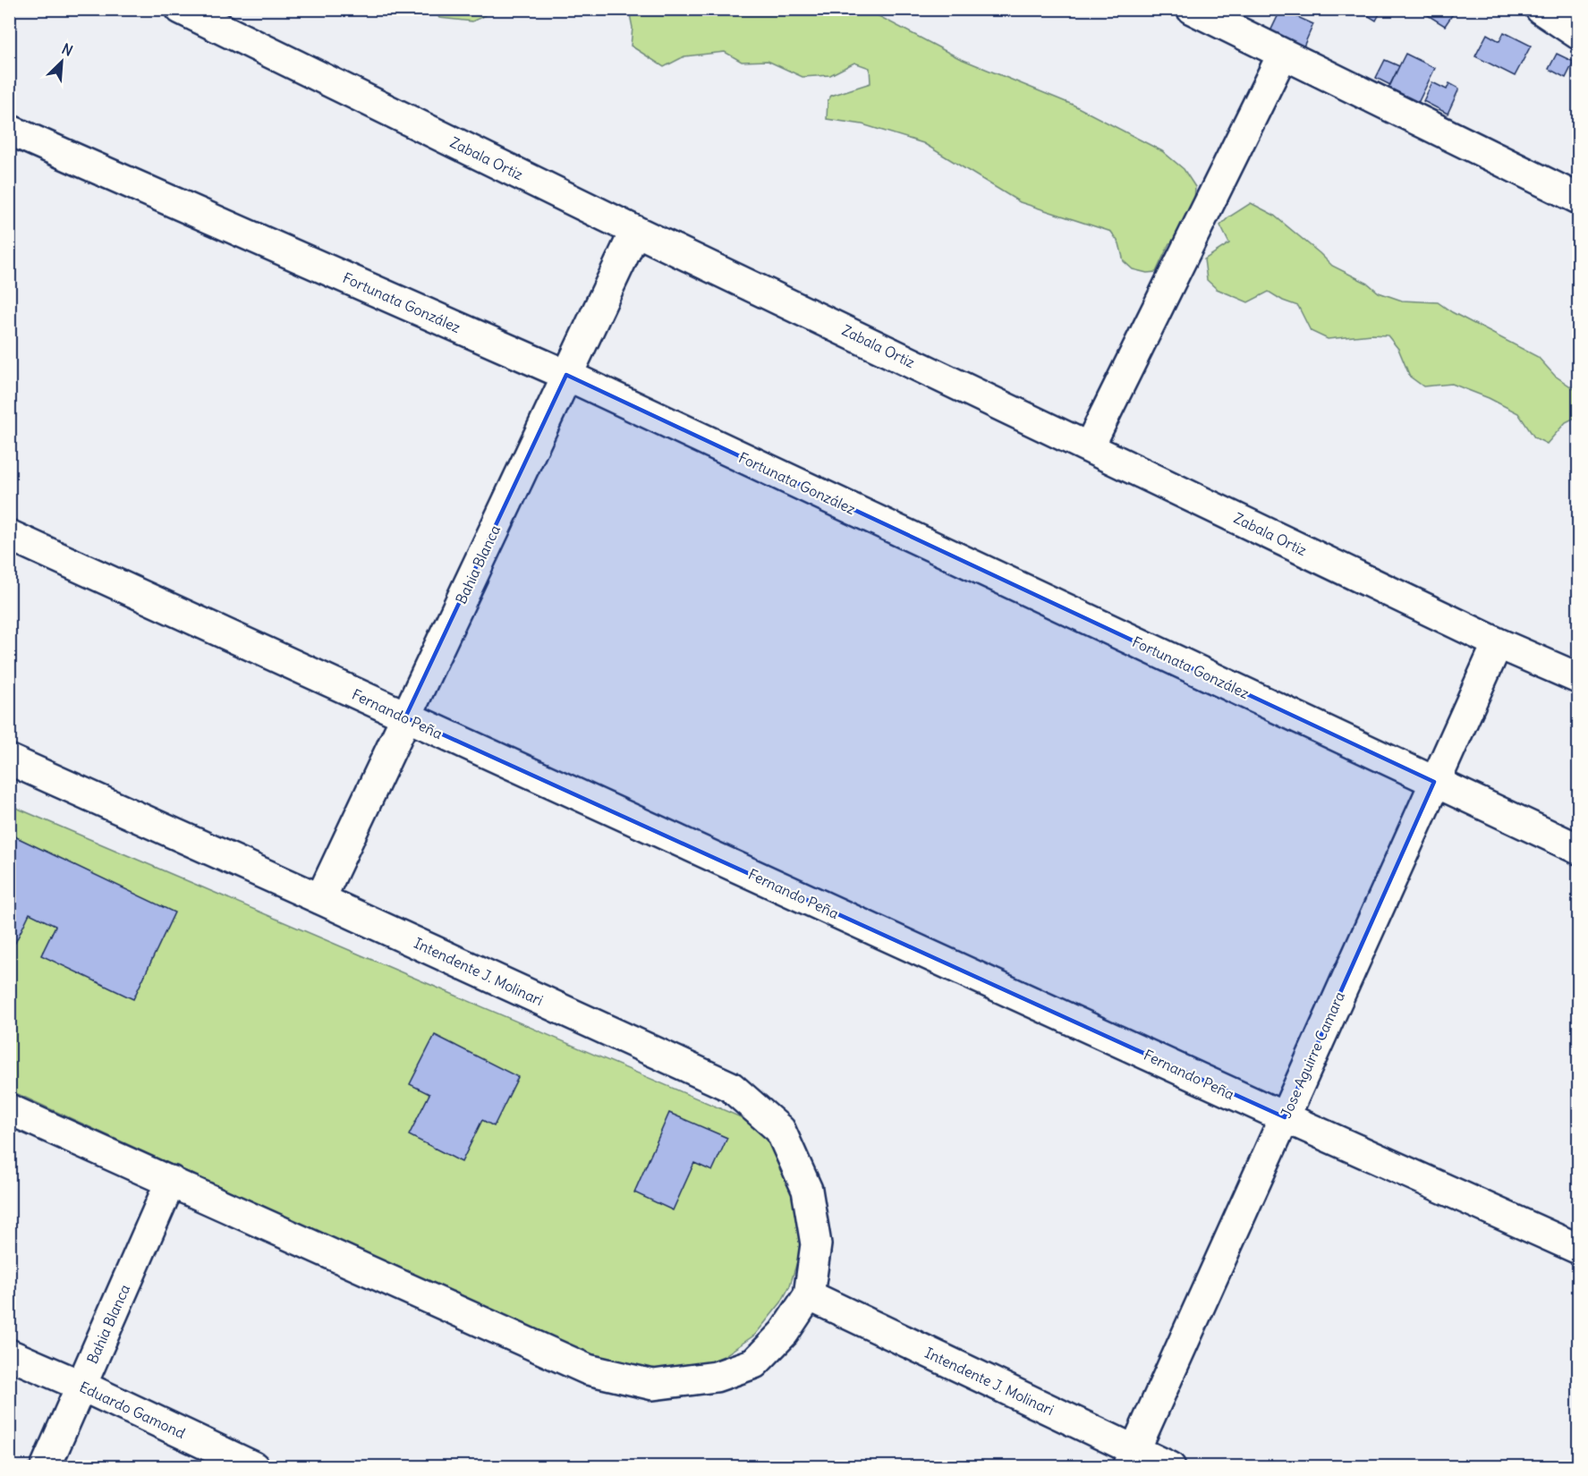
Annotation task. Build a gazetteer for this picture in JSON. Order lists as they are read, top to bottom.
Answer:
{
  "streets": {
    "street": [
      "Zabala Ortiz",
      "Fortunata González",
      "Bahia Blanca",
      "Fernando Peña",
      "Intendente J. Molinari",
      "Jose Aguirre Camara",
      "Eduardo Gamond"
    ]
  },
  "crossings": [
    ["Zabala Ortiz", "Bahia Blanca"],
    ["Zabala Ortiz", "Jose Aguirre Camara"],
    ["Fortunata González", "Bahia Blanca"],
    ["Fortunata González", "Jose Aguirre Camara"],
    ["Bahia Blanca", "Fernando Peña"],
    ["Bahia Blanca", "Intendente J. Molinari"],
    ["Bahia Blanca", "Eduardo Gamond"],
    ["Fernando Peña", "Jose Aguirre Camara"],
    ["Intendente J. Molinari", "Jose Aguirre Camara"]
  ],
  "north": "top right"
}
